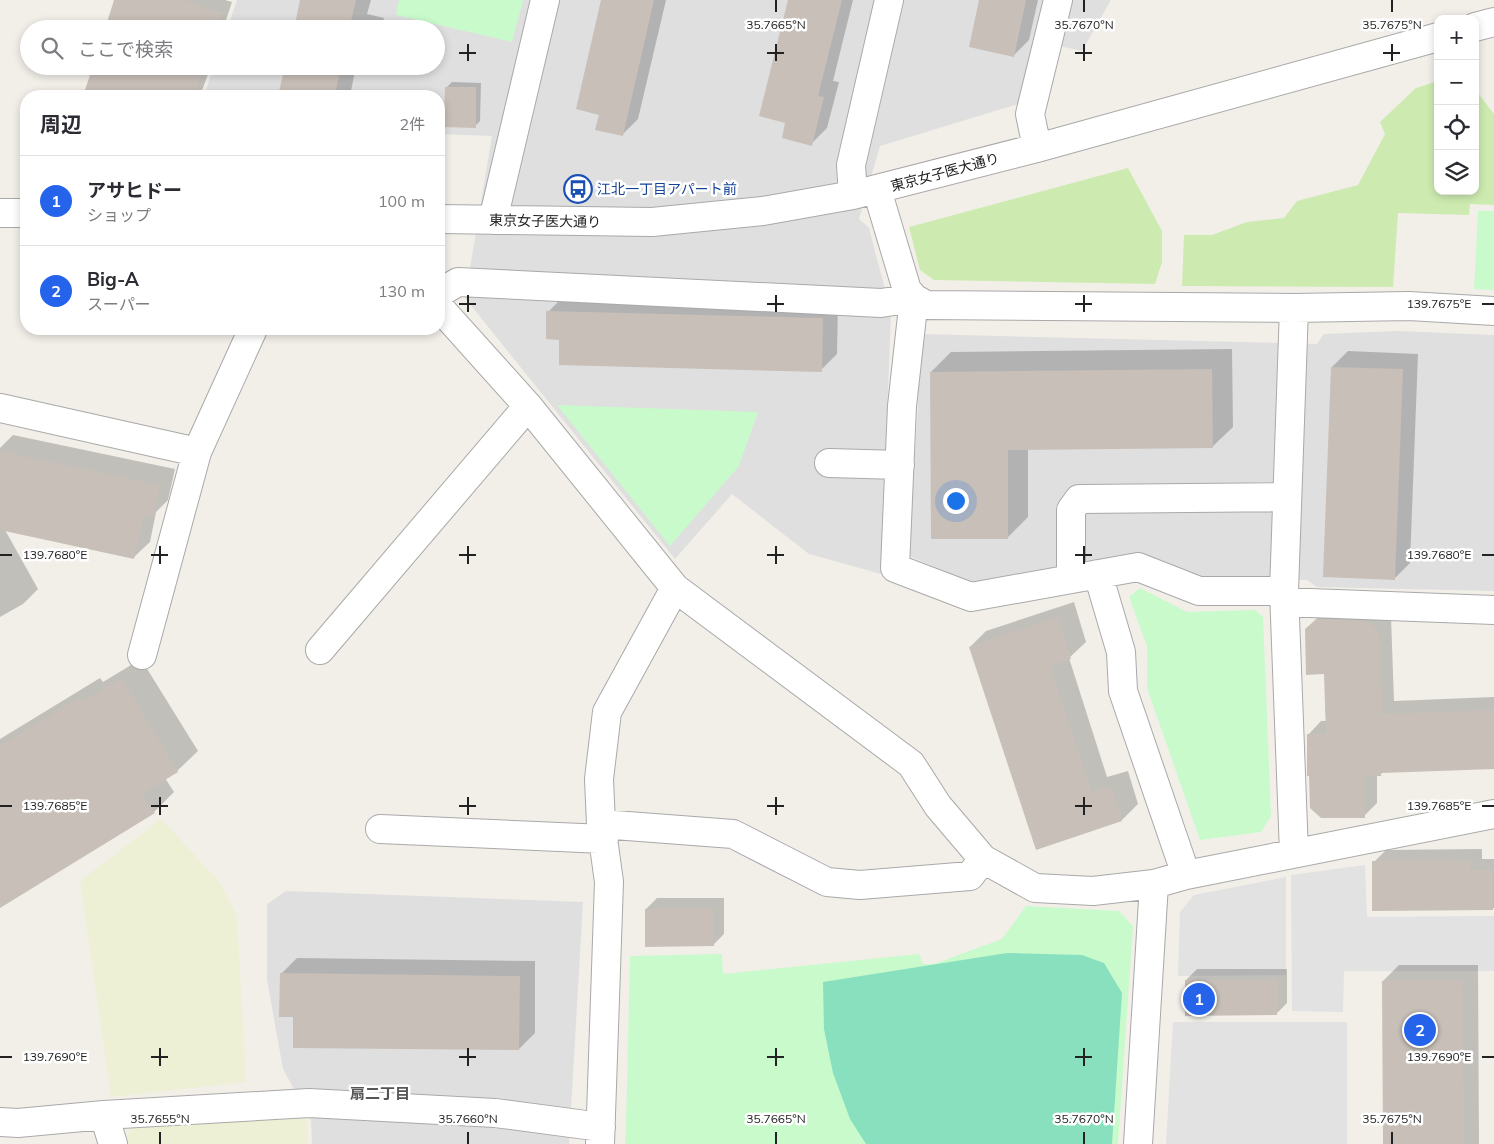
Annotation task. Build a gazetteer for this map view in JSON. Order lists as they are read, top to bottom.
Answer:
{
  "streets": {
    "street": ["東京女子医大通り"]
  },
  "districts": ["扇二丁目"],
  "places": {
    "bus stop": ["江北一丁目アパート前"]
  },
  "page": {
    "map_buttons": ["+", "−"],
    "search": "ここで検索",
    "heading": ["周辺", "2件"],
    "list": [
      {
        "mark": "1",
        "name": "アサヒドー",
        "note": "ショップ",
        "value": "100 m"
      },
      {
        "mark": "2",
        "name": "Big-A",
        "note": "スーパー",
        "value": "130 m"
      }
    ],
    "pins": ["1", "2"]
  },
  "coordinates": [
    "35.7665°N",
    "35.7670°N",
    "35.7675°N",
    "139.7675°E",
    "139.7680°E",
    "139.7685°E",
    "139.7690°E",
    "35.7655°N",
    "35.7660°N"
  ]
}
